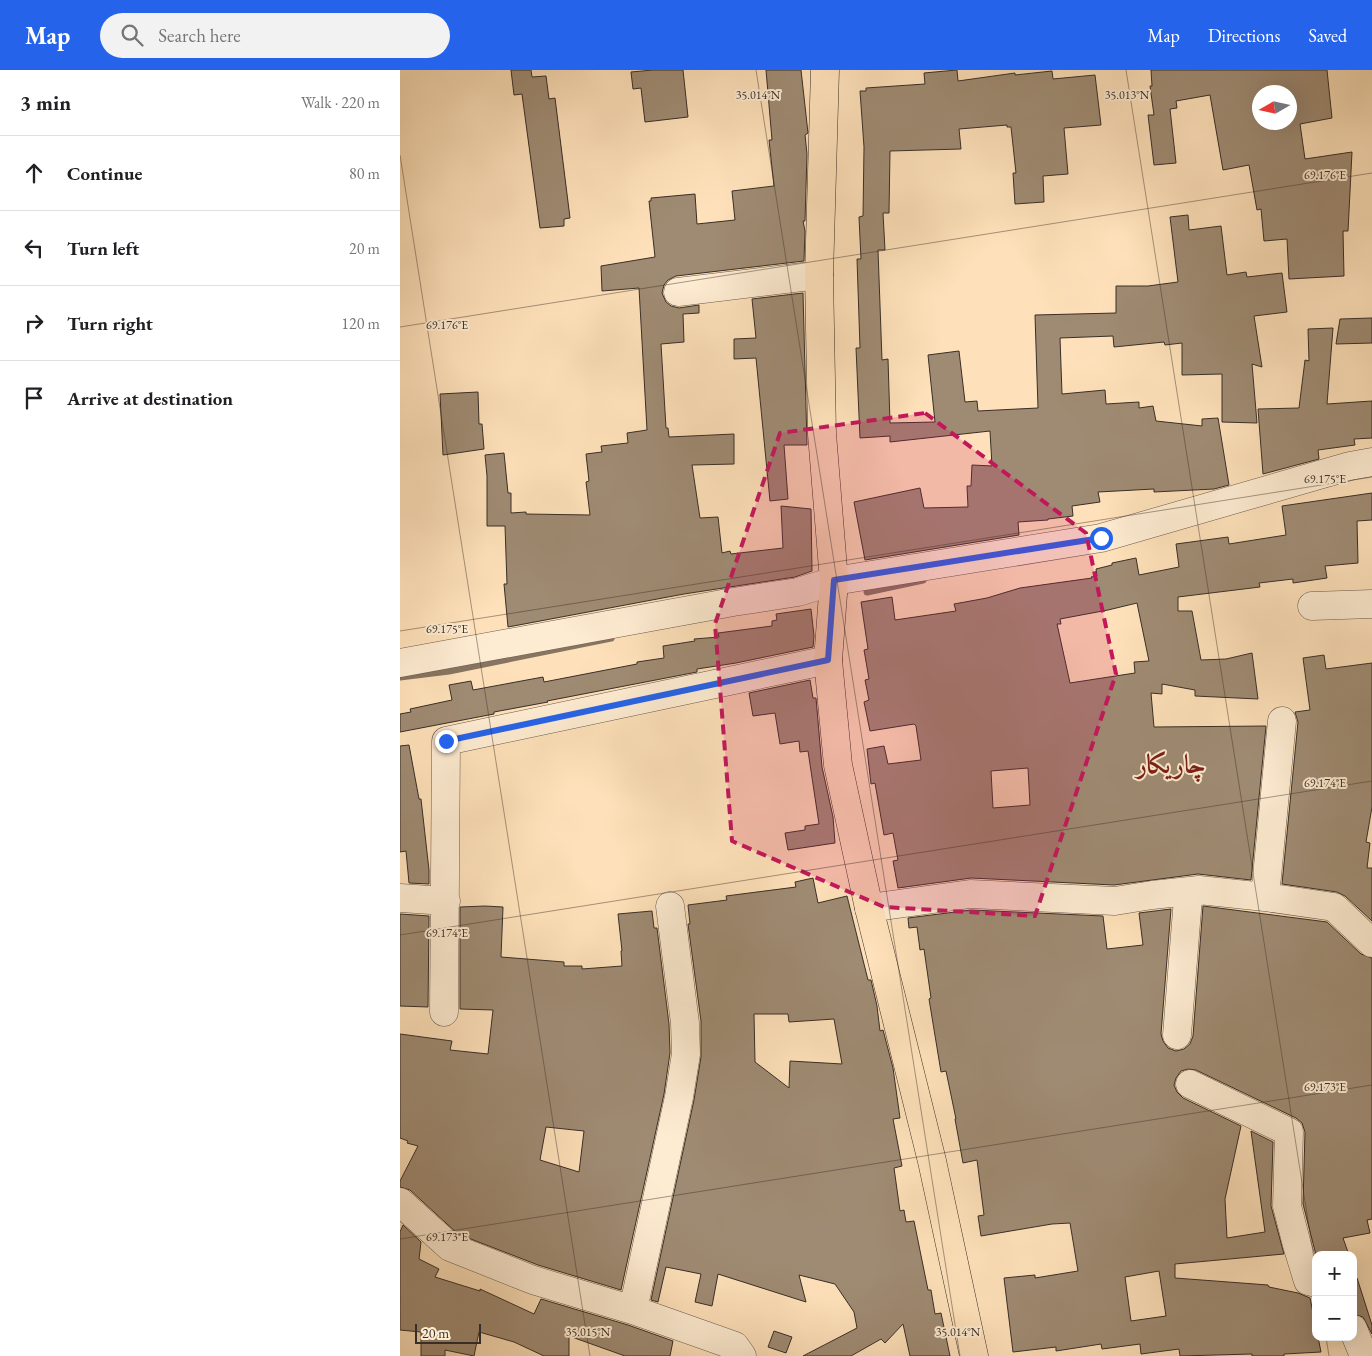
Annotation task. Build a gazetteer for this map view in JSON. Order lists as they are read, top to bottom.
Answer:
{
  "districts": ["چاریکار"],
  "scale_bar": "20 m",
  "north": "left",
  "page": {
    "header": "Map",
    "search": "Search here",
    "nav": ["Map", "Directions", "Saved"],
    "heading": ["3 min", "Walk · 220 m"],
    "list": [
      ["Continue", "80 m"],
      ["Turn left", "20 m"],
      ["Turn right", "120 m"],
      "Arrive at destination"
    ],
    "map_buttons": ["+", "−"],
    "scale": "20 m"
  },
  "coordinates": [
    "35.014°N",
    "35.013°N",
    "69.176°E",
    "69.175°E",
    "69.174°E",
    "69.173°E",
    "35.015°N"
  ]
}
